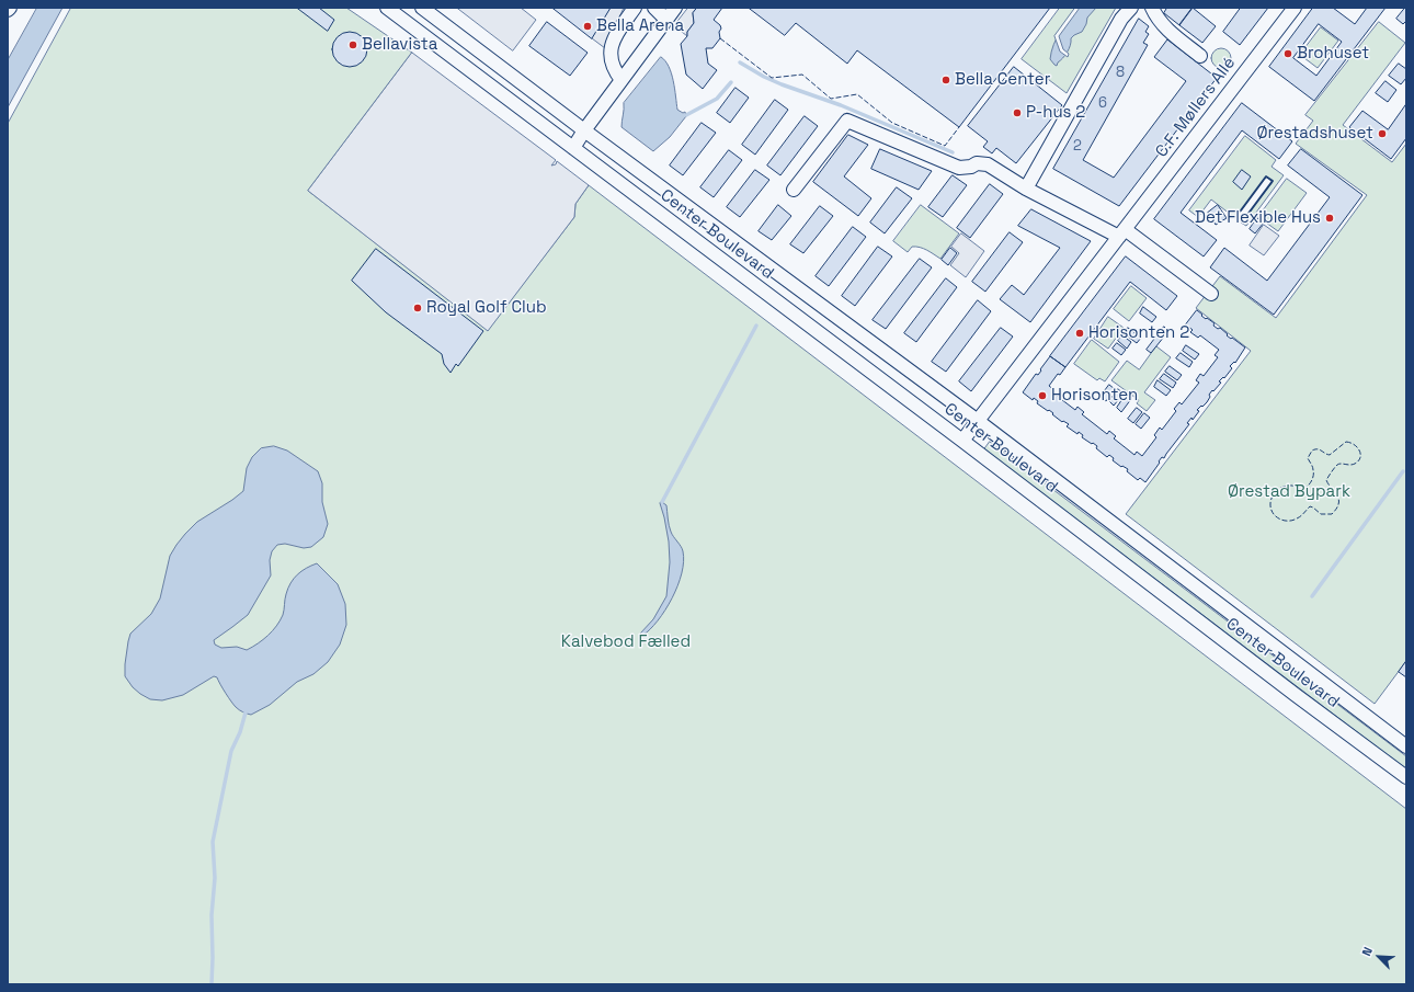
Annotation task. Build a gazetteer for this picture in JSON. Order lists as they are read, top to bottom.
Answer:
{
  "streets": {
    "street": ["C.F. Møllers Allé", "Center Boulevard"]
  },
  "crossings": [
    ["C.F. Møllers Allé", "Center Boulevard"]
  ],
  "parks": ["Ørestad Bypark", "Kalvebod Fælled"],
  "places": [
    "Bella Arena",
    "Bellavista",
    "Brohuset",
    "Bella Center",
    "P-hus 2",
    "Ørestadshuset",
    "Det Flexible Hus",
    "Royal Golf Club",
    "Horisonten 2",
    "Horisonten"
  ],
  "house_numbers": ["8", "6", "2"],
  "north": "top left"
}
